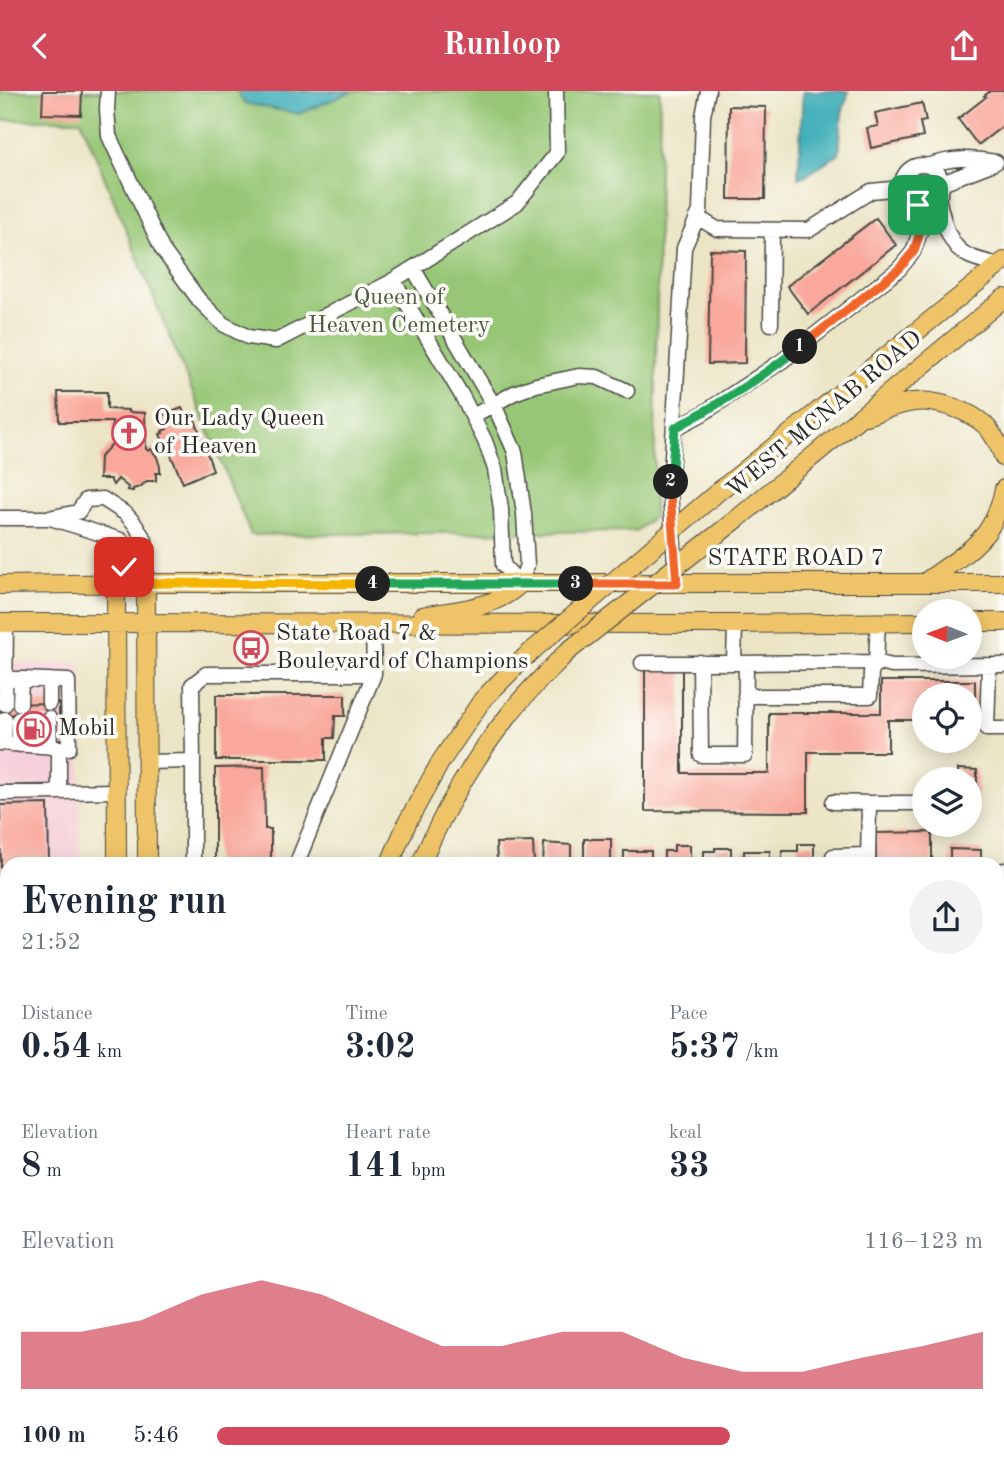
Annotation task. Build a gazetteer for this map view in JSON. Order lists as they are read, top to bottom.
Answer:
{
  "streets": {
    "main road": ["WEST MCNAB ROAD", "STATE ROAD 7"]
  },
  "parks": ["Queen of Heaven Cemetery"],
  "places": {
    "church": ["Our Lady Queen of Heaven"],
    "bus stop": ["State Road 7 & Boulevard of Champions"],
    "fuel station": ["Mobil"]
  },
  "north": "left",
  "page": {
    "header": "Runloop",
    "pins": [
      "1",
      "2",
      "3",
      "4"
    ],
    "heading": ["Evening run", "21:52"],
    "stats": [
      ["Distance", "0.54 km"],
      ["Time", "3:02"],
      ["Pace", "5:37 /km"],
      ["Elevation", "8 m"],
      ["Heart rate", "141 bpm"],
      ["kcal", "33"]
    ],
    "chart": ["Elevation", "116–123 m"],
    "list": [
      {
        "name": "100 m",
        "note": "5:46"
      }
    ]
  }
}
